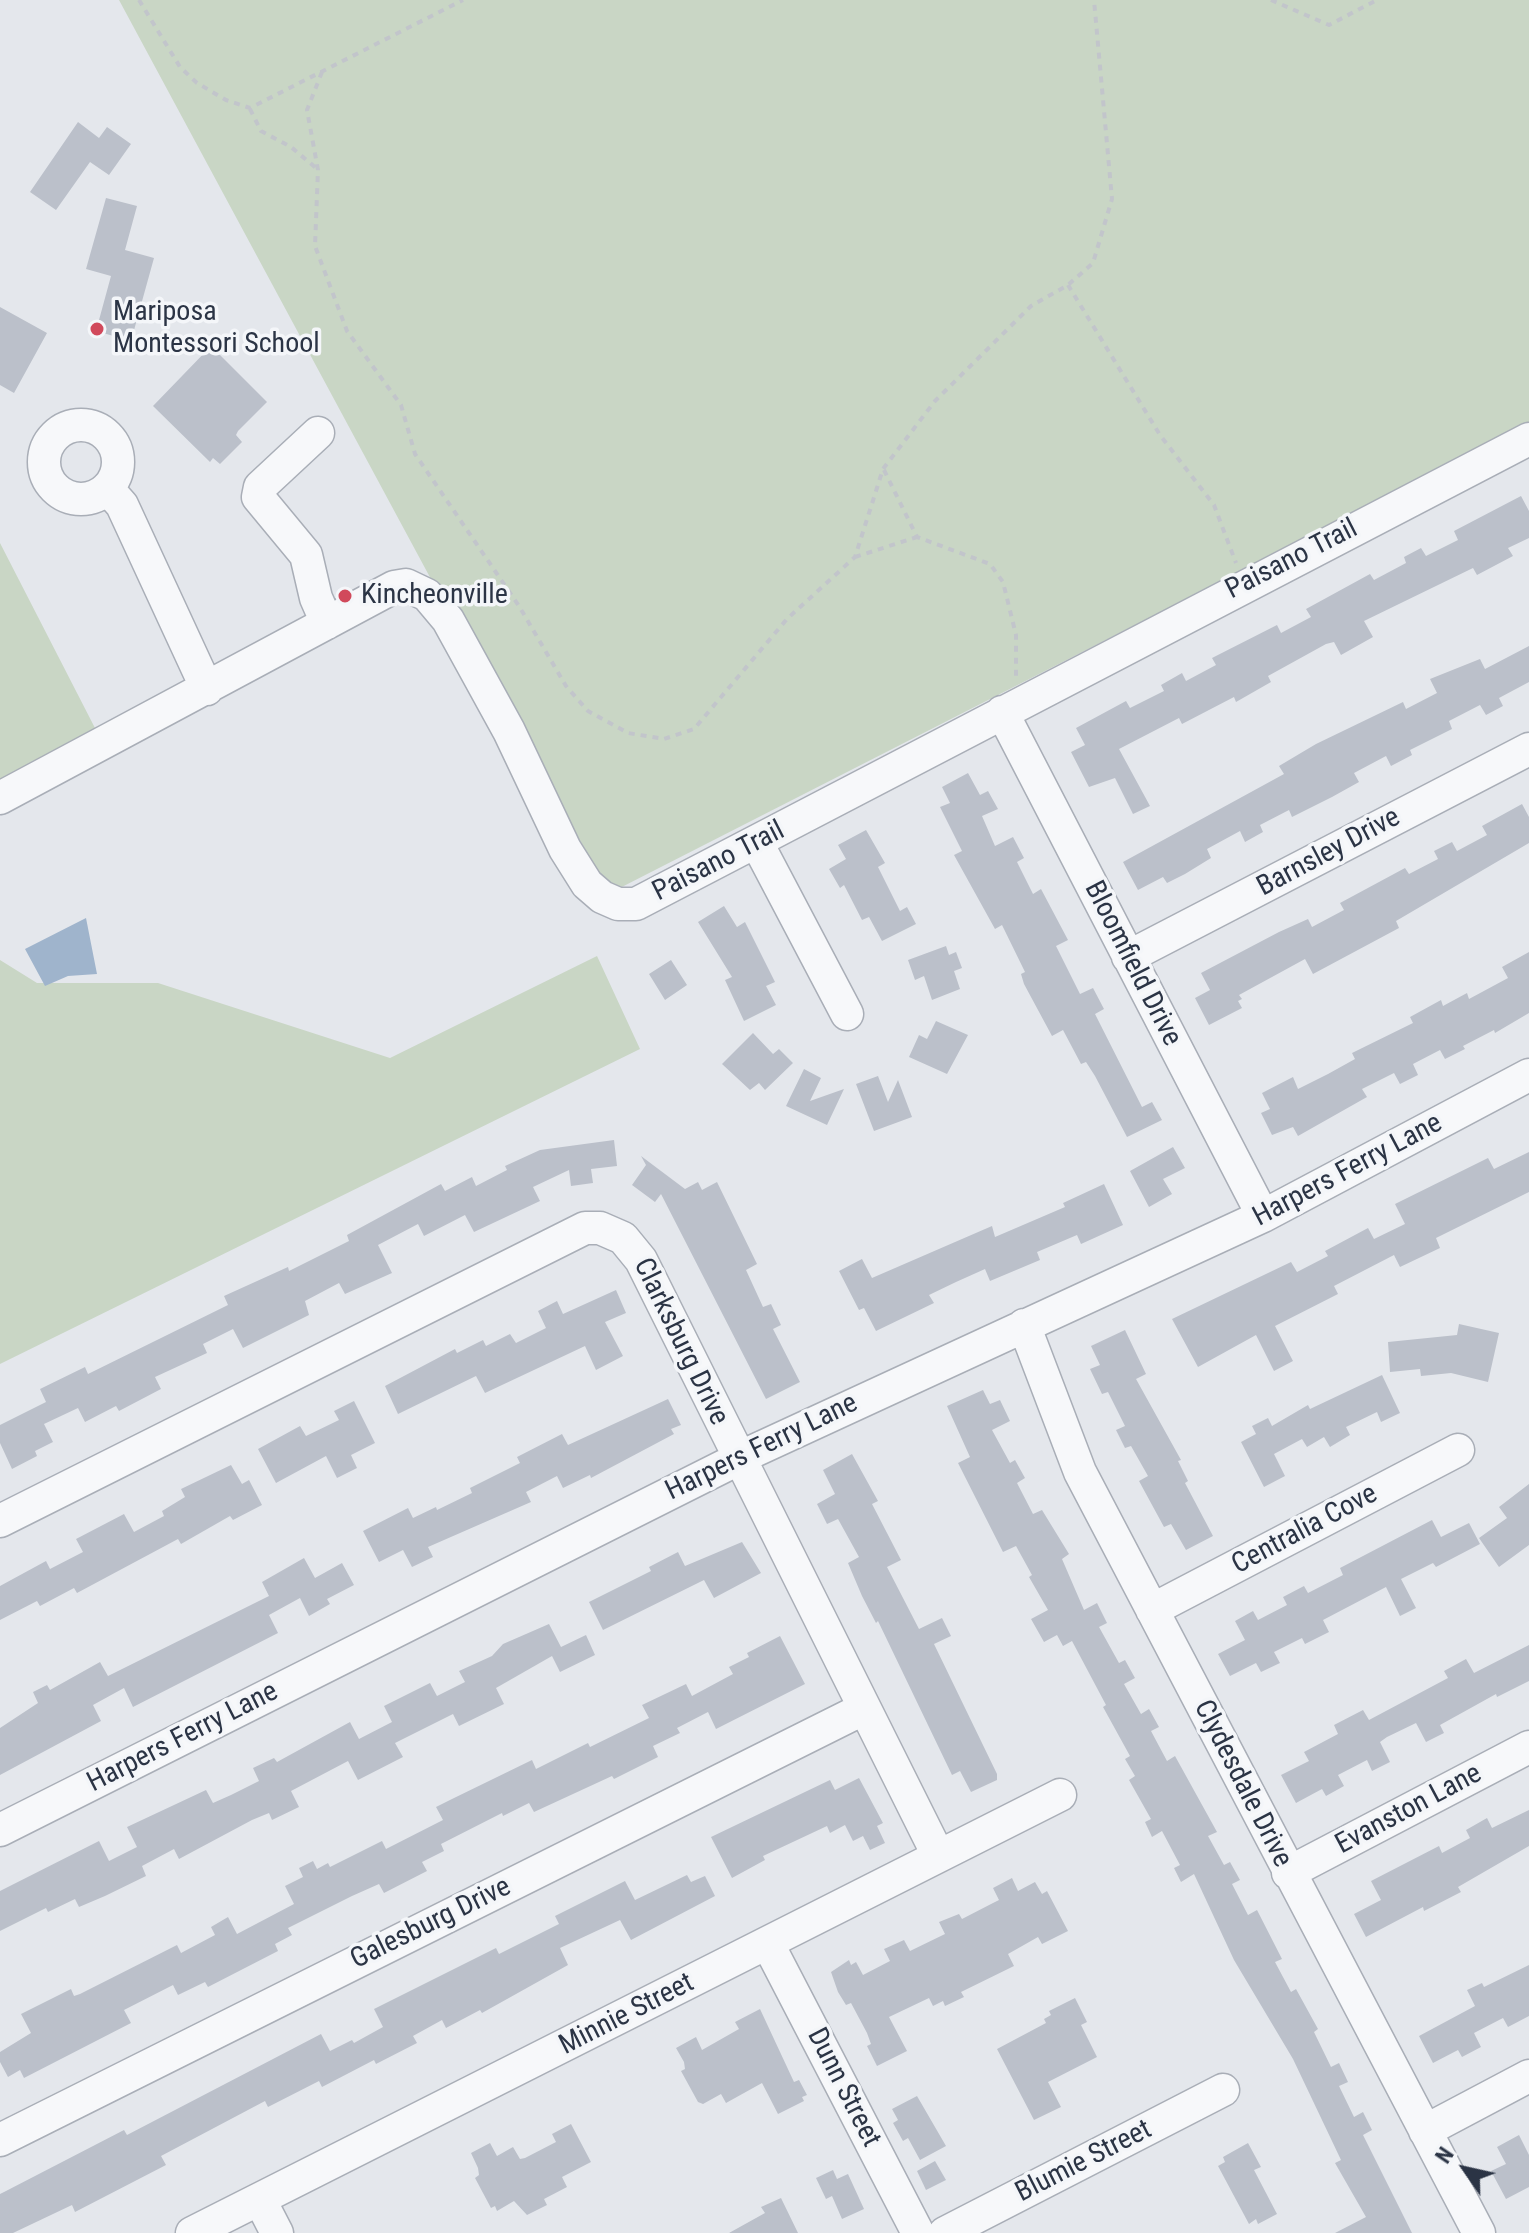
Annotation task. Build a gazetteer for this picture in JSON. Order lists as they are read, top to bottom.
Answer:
{
  "streets": {
    "street": [
      "Paisano Trail",
      "Barnsley Drive",
      "Bloomfield Drive",
      "Harpers Ferry Lane",
      "Clarksburg Drive",
      "Centralia Cove",
      "Clydesdale Drive",
      "Evanston Lane",
      "Galesburg Drive",
      "Minnie Street",
      "Dunn Street",
      "Blumie Street"
    ]
  },
  "crossings": [
    ["Paisano Trail", "Bloomfield Drive"],
    ["Barnsley Drive", "Bloomfield Drive"],
    ["Bloomfield Drive", "Harpers Ferry Lane"],
    ["Harpers Ferry Lane", "Clarksburg Drive"],
    ["Harpers Ferry Lane", "Clydesdale Drive"],
    ["Clarksburg Drive", "Galesburg Drive"],
    ["Clarksburg Drive", "Minnie Street"],
    ["Centralia Cove", "Clydesdale Drive"],
    ["Clydesdale Drive", "Evanston Lane"],
    ["Minnie Street", "Dunn Street"]
  ],
  "places": ["Mariposa Montessori School", "Kincheonville"],
  "north": "top left"
}
